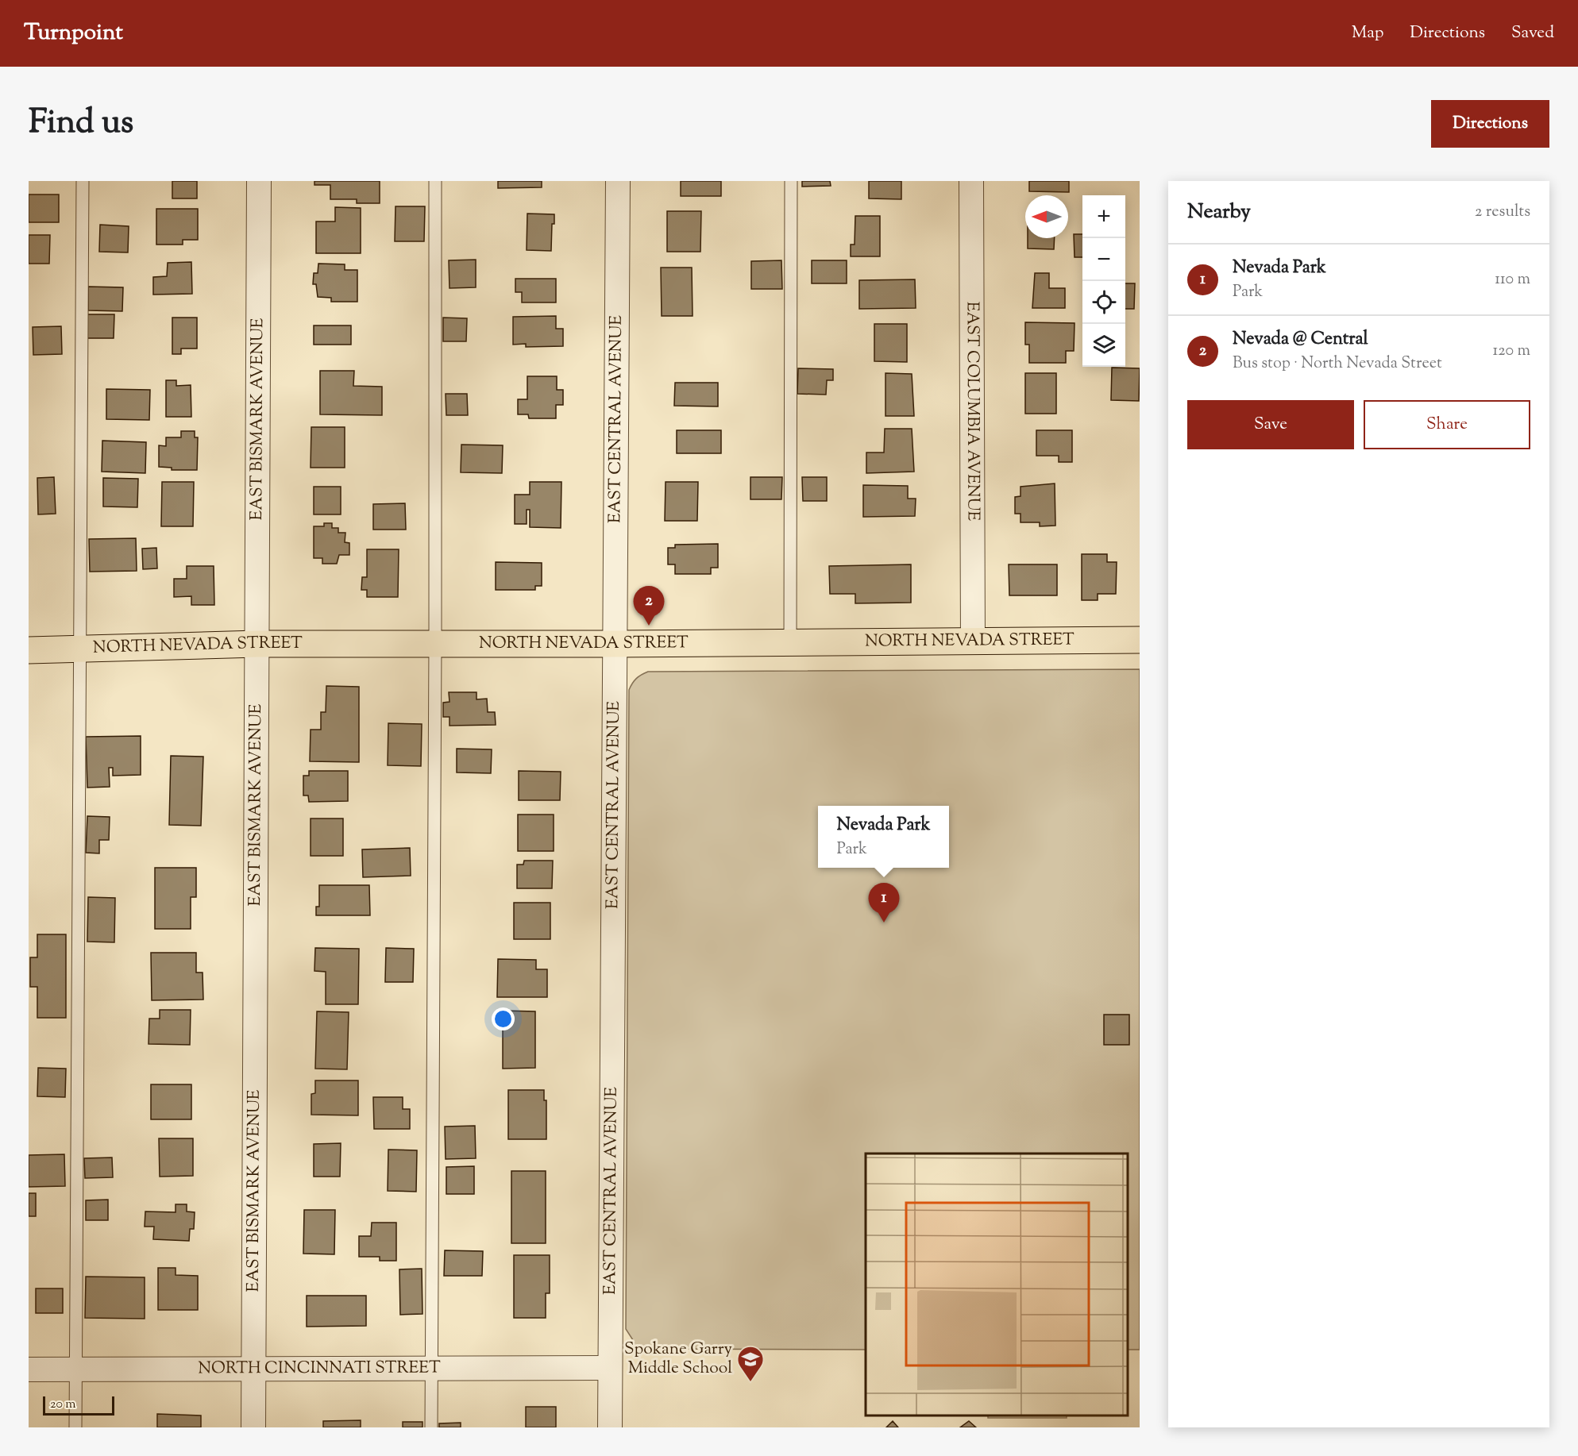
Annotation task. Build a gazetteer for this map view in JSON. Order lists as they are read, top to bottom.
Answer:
{
  "streets": {
    "main road": ["NORTH NEVADA STREET"],
    "street": [
      "EAST COLUMBIA AVENUE",
      "EAST BISMARK AVENUE",
      "EAST CENTRAL AVENUE",
      "NORTH CINCINNATI STREET"
    ]
  },
  "crossings": [
    ["EAST COLUMBIA AVENUE", "NORTH NEVADA STREET"],
    ["EAST BISMARK AVENUE", "NORTH NEVADA STREET"],
    ["EAST BISMARK AVENUE", "NORTH CINCINNATI STREET"],
    ["EAST CENTRAL AVENUE", "NORTH NEVADA STREET"],
    ["EAST CENTRAL AVENUE", "NORTH CINCINNATI STREET"]
  ],
  "places": {
    "school or university": ["Spokane Garry Middle School"]
  },
  "scale_bar": "20 m",
  "north": "left",
  "page": {
    "header": "Turnpoint",
    "nav": ["Map", "Directions", "Saved"],
    "title": "Find us",
    "buttons": [
      "Directions",
      ["Save", "Share"]
    ],
    "heading": ["Nearby", "2 results"],
    "map_buttons": ["+", "−"],
    "list": [
      {
        "mark": "1",
        "name": "Nevada Park",
        "note": "Park",
        "value": "110 m"
      },
      {
        "mark": "2",
        "name": "Nevada @ Central",
        "note": "Bus stop · North Nevada Street",
        "value": "120 m"
      }
    ],
    "pins": ["2", "1"],
    "popup": ["Nevada Park", "Park"],
    "scale": "20 m"
  }
}
